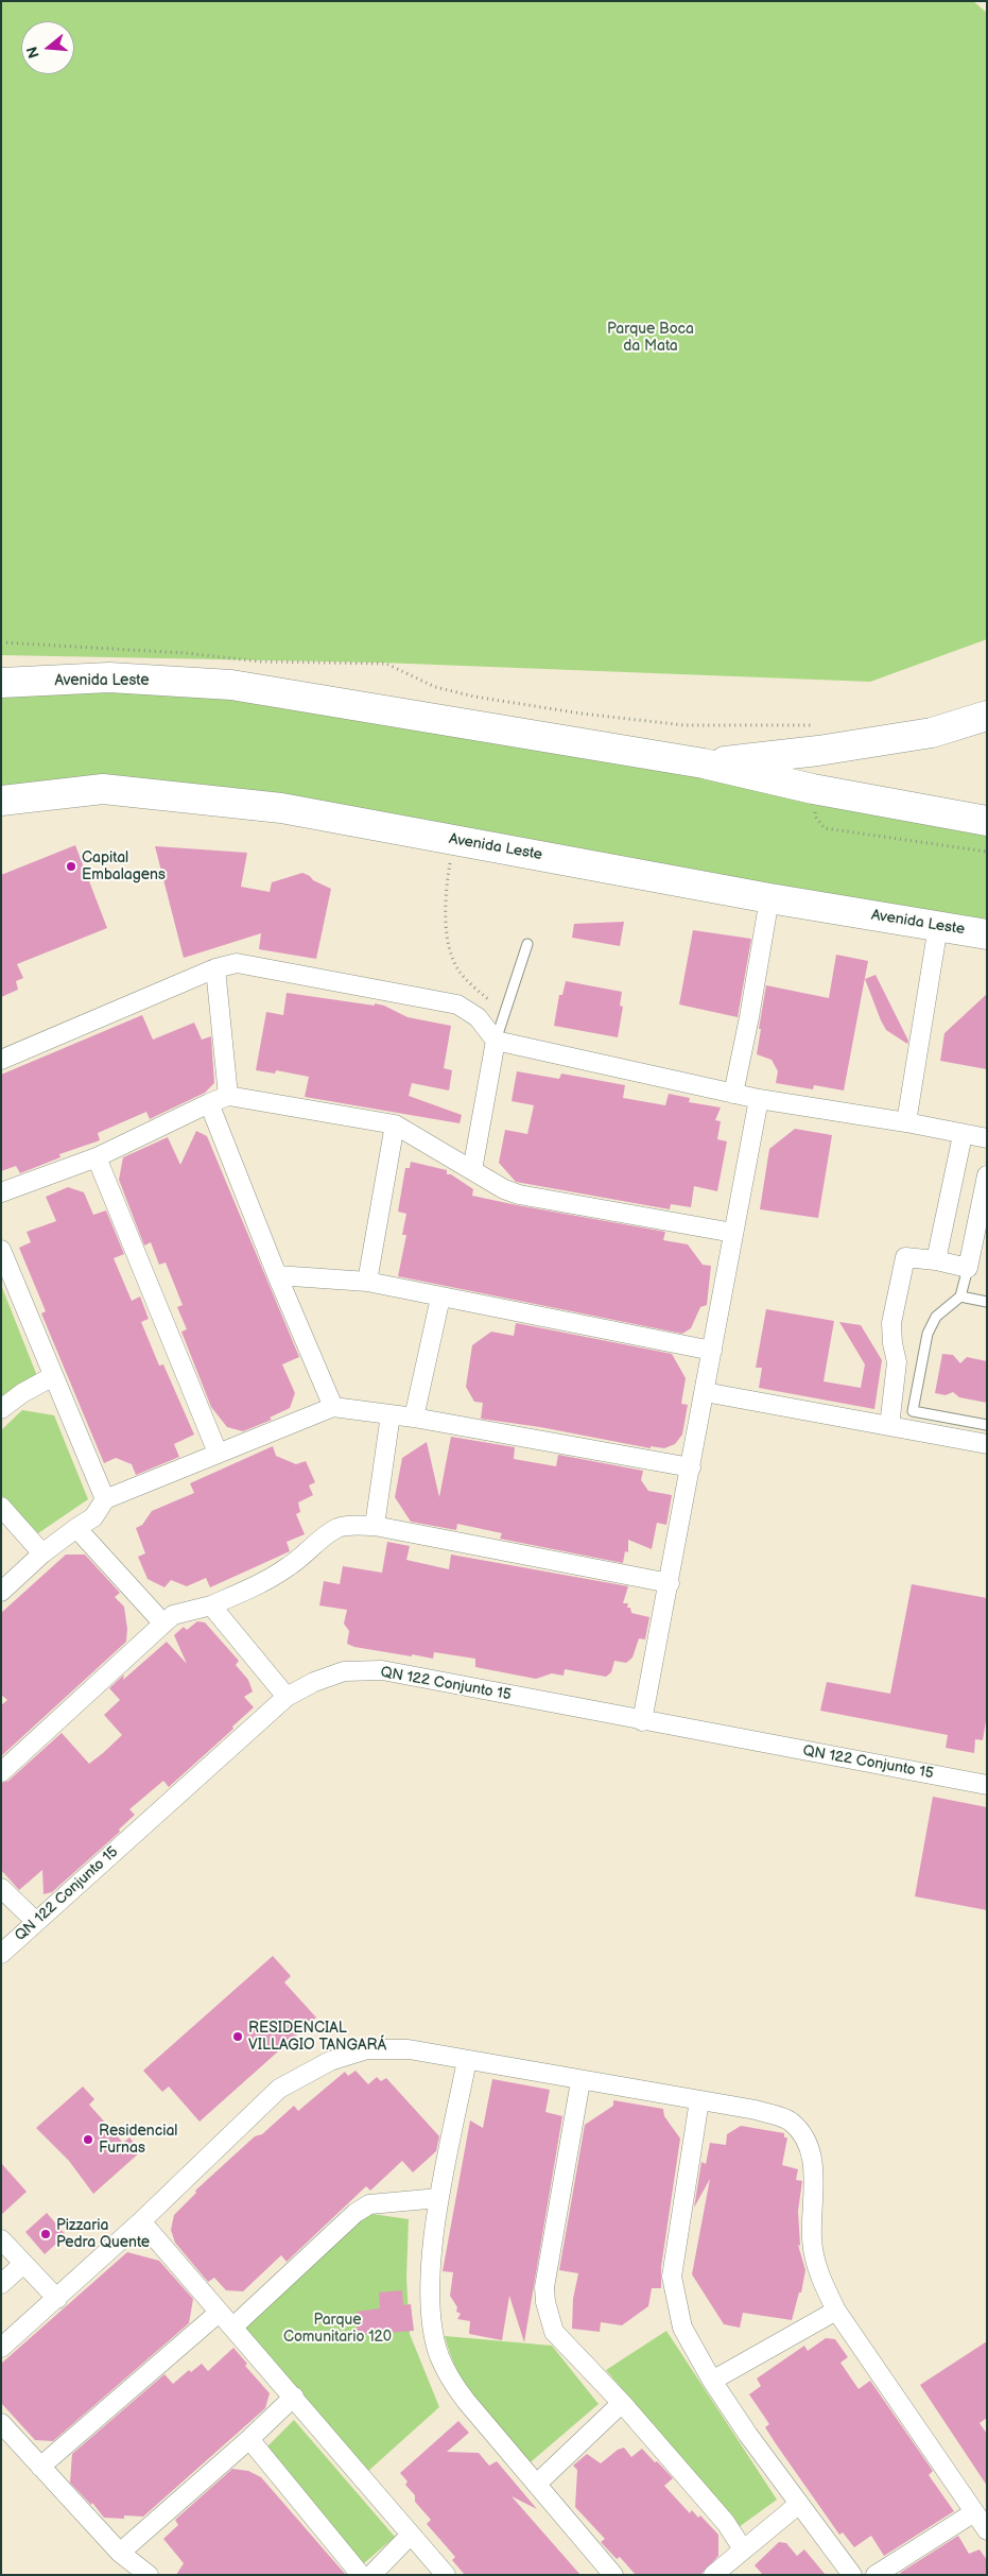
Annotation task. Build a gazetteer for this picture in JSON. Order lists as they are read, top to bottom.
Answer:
{
  "streets": {
    "main road": ["Avenida Leste"],
    "street": ["QN 122 Conjunto 15"]
  },
  "parks": ["Parque Boca da Mata", "Parque Comunitario 120"],
  "places": [
    "Capital Embalagens",
    "RESIDENCIAL VILLAGIO TANGARÁ",
    "Residencial Furnas",
    "Pizzaria Pedra Quente"
  ],
  "north": "left"
}
